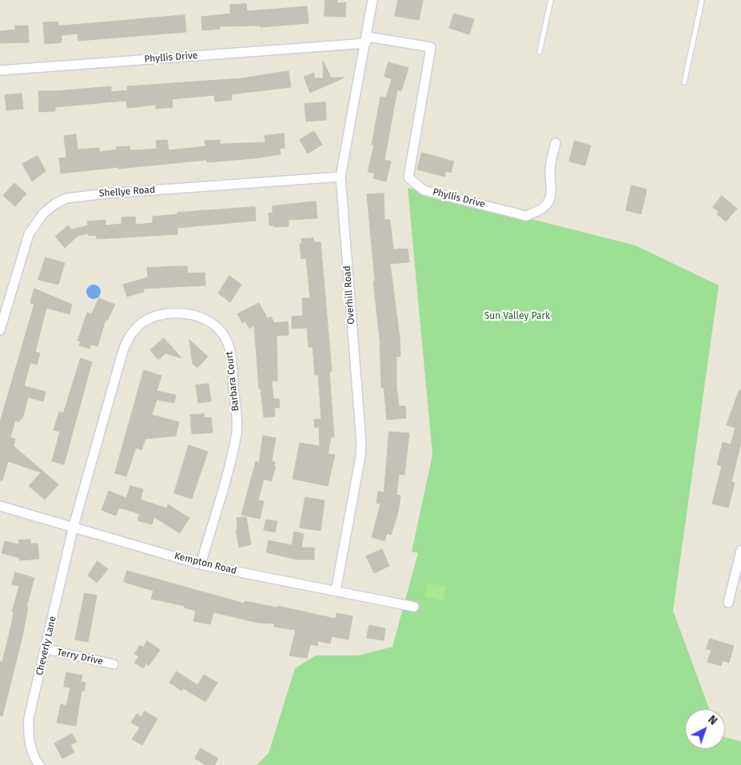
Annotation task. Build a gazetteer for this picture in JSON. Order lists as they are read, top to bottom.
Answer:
{
  "streets": {
    "street": [
      "Phyllis Drive",
      "Shellye Road",
      "Overhill Road",
      "Barbara Court",
      "Kempton Road",
      "Cheverly Lane",
      "Terry Drive"
    ]
  },
  "crossings": [
    ["Phyllis Drive", "Overhill Road"],
    ["Shellye Road", "Overhill Road"],
    ["Overhill Road", "Kempton Road"],
    ["Barbara Court", "Kempton Road"],
    ["Barbara Court", "Cheverly Lane"],
    ["Kempton Road", "Cheverly Lane"],
    ["Cheverly Lane", "Terry Drive"]
  ],
  "parks": ["Sun Valley Park"],
  "north": "top right"
}
